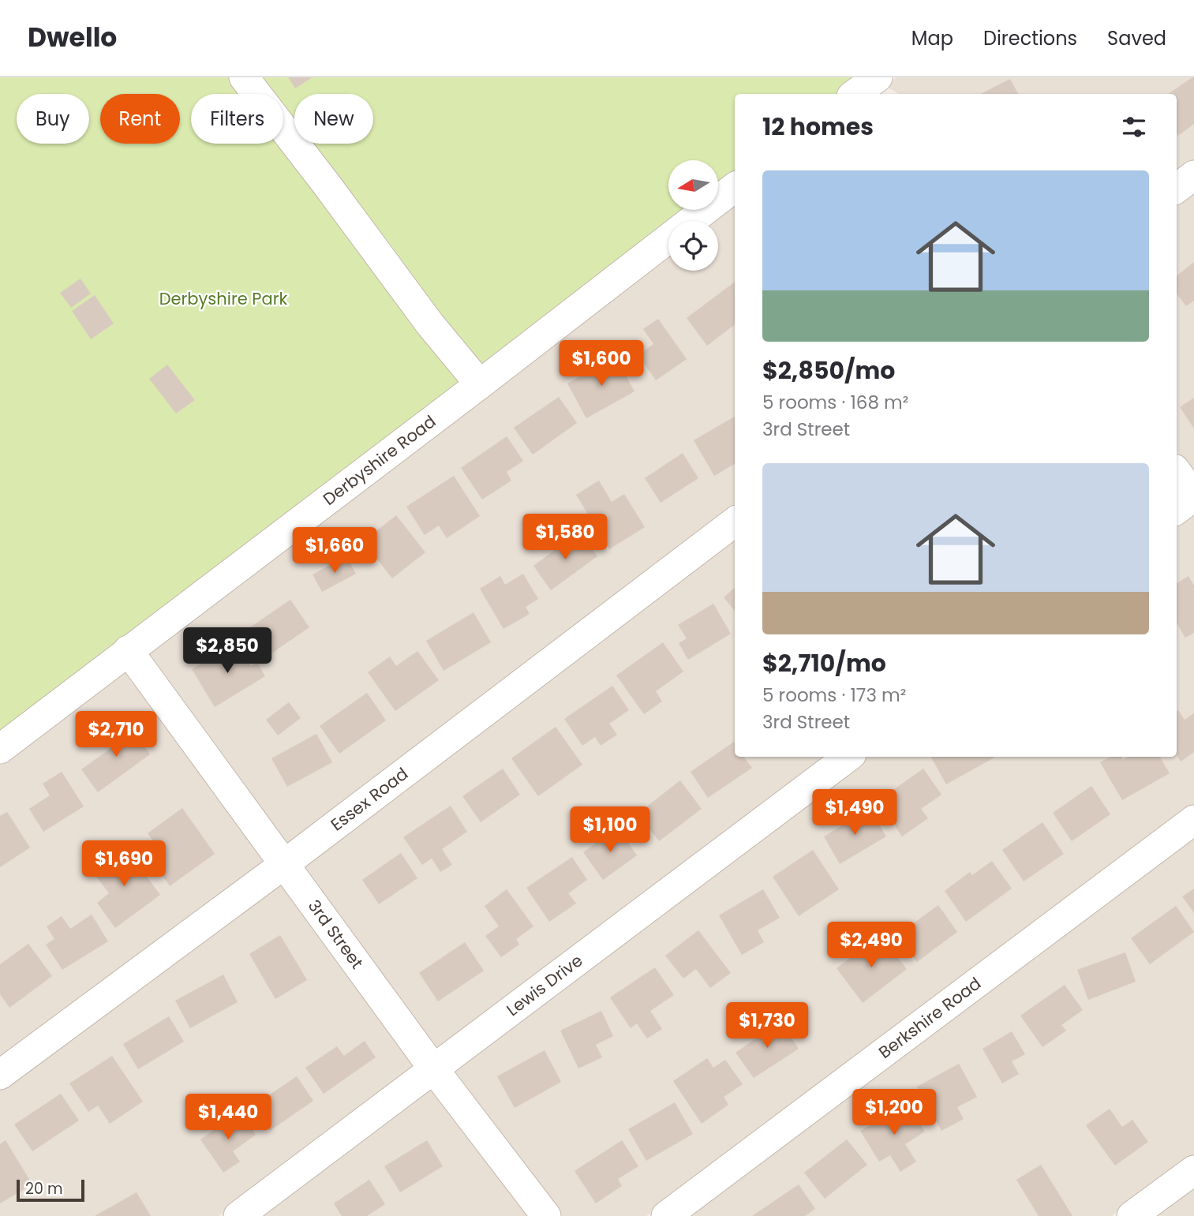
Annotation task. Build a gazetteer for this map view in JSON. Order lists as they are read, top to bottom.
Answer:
{
  "streets": {
    "street": [
      "Derbyshire Road",
      "Essex Road",
      "3rd Street",
      "Lewis Drive",
      "Berkshire Road"
    ]
  },
  "crossings": [
    ["Derbyshire Road", "3rd Street"],
    ["Essex Road", "3rd Street"],
    ["3rd Street", "Lewis Drive"]
  ],
  "parks": ["Derbyshire Park"],
  "scale_bar": "20 m",
  "north": "left",
  "page": {
    "header": "Dwello",
    "nav": ["Map", "Directions", "Saved"],
    "chip": [
      "Buy",
      "Rent",
      "Filters",
      "New"
    ],
    "heading": "12 homes",
    "list": [
      {
        "name": "$2,850/mo",
        "note": "5 rooms · 168 m² · 3rd Street"
      },
      {
        "name": "$2,710/mo",
        "note": "5 rooms · 173 m² · 3rd Street"
      }
    ],
    "price": [
      "$1,600",
      "$1,580",
      "$1,660",
      "$2,850",
      "$2,710",
      "$1,490",
      "$1,100",
      "$1,690",
      "$2,490",
      "$1,730",
      "$1,200",
      "$1,440"
    ],
    "scale": "20 m"
  }
}
